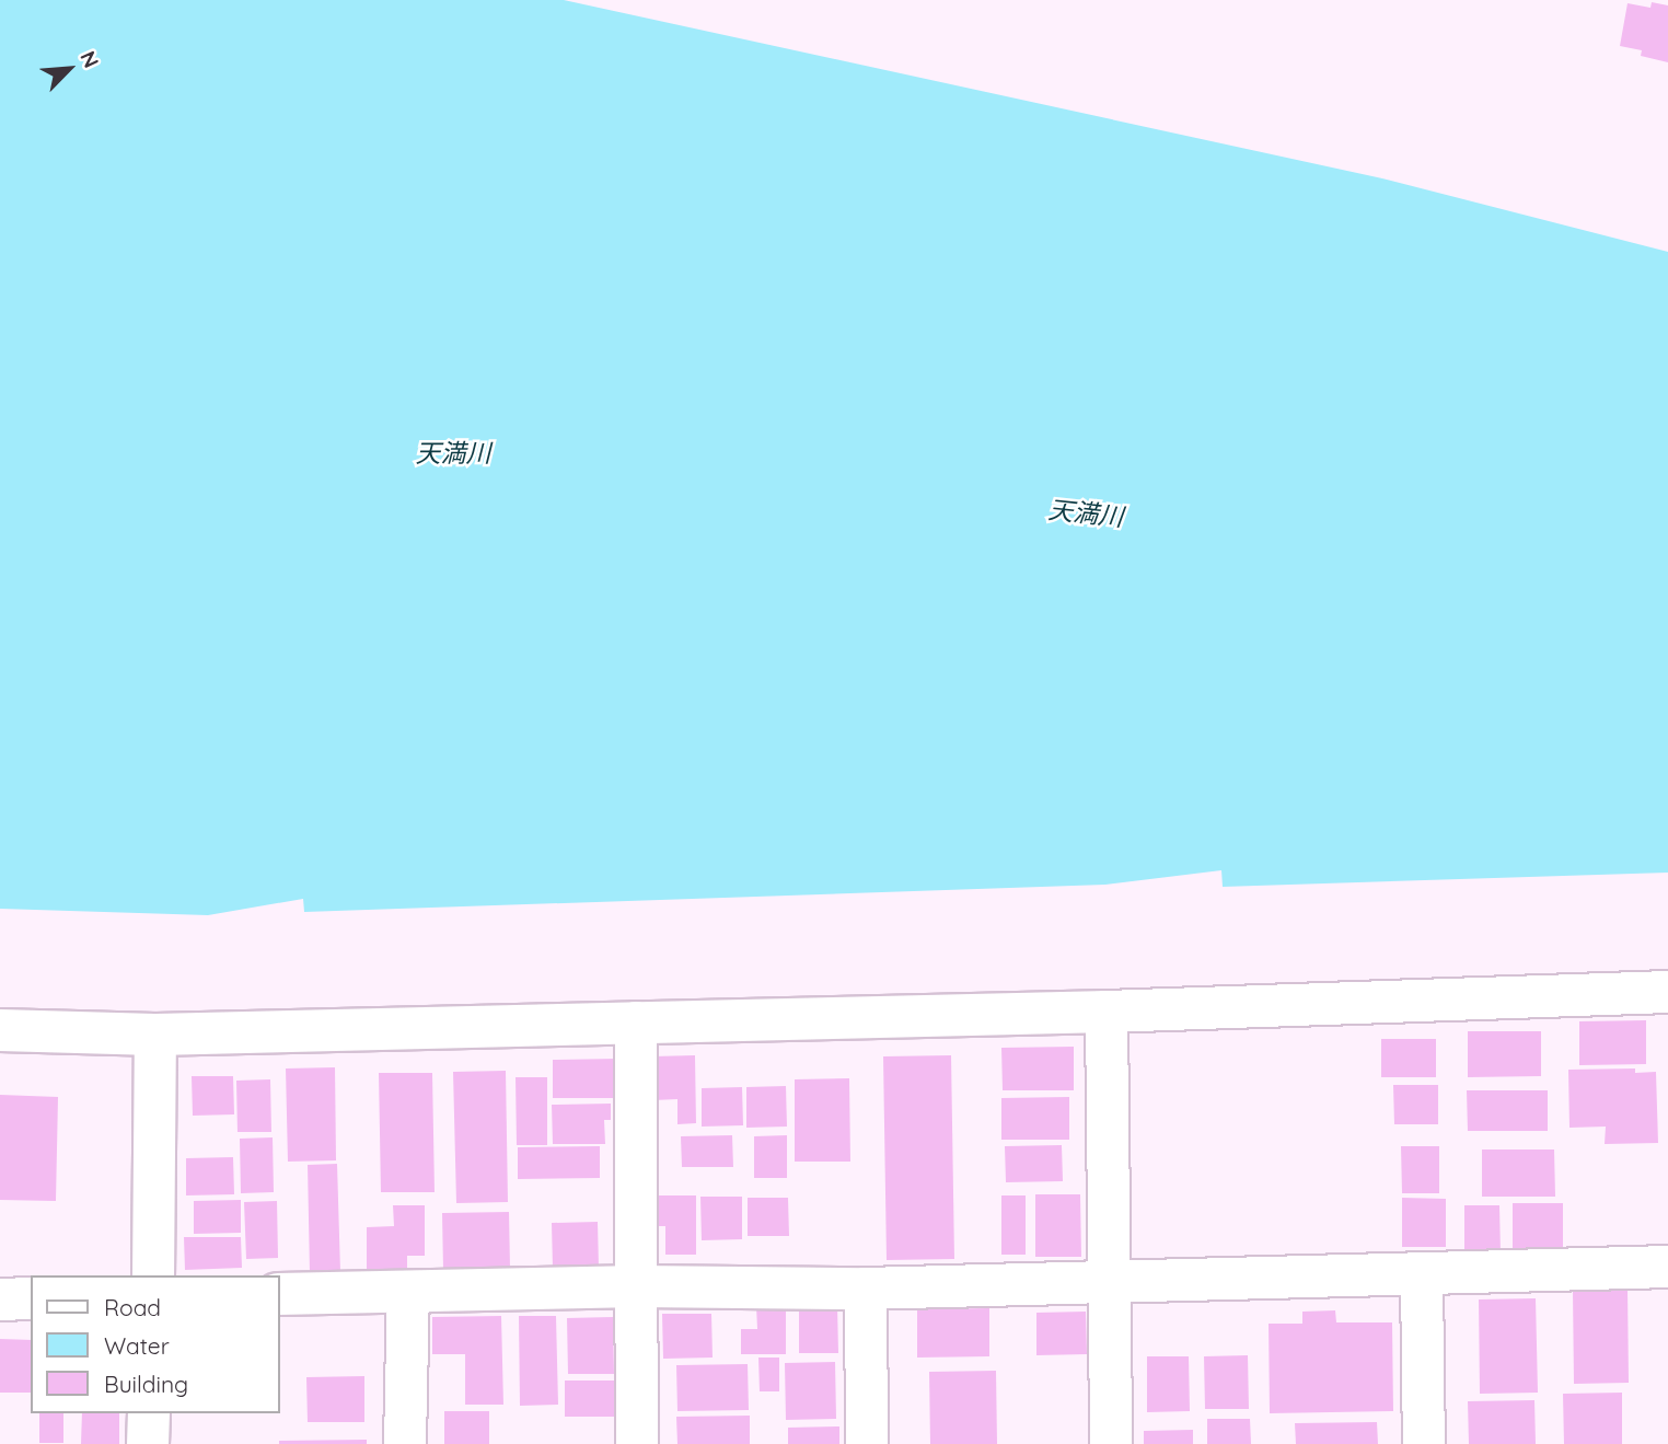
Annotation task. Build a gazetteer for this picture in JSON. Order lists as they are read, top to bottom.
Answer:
{
  "water": ["天満川"],
  "legend": ["Road", "Water", "Building"],
  "north": "top right"
}
